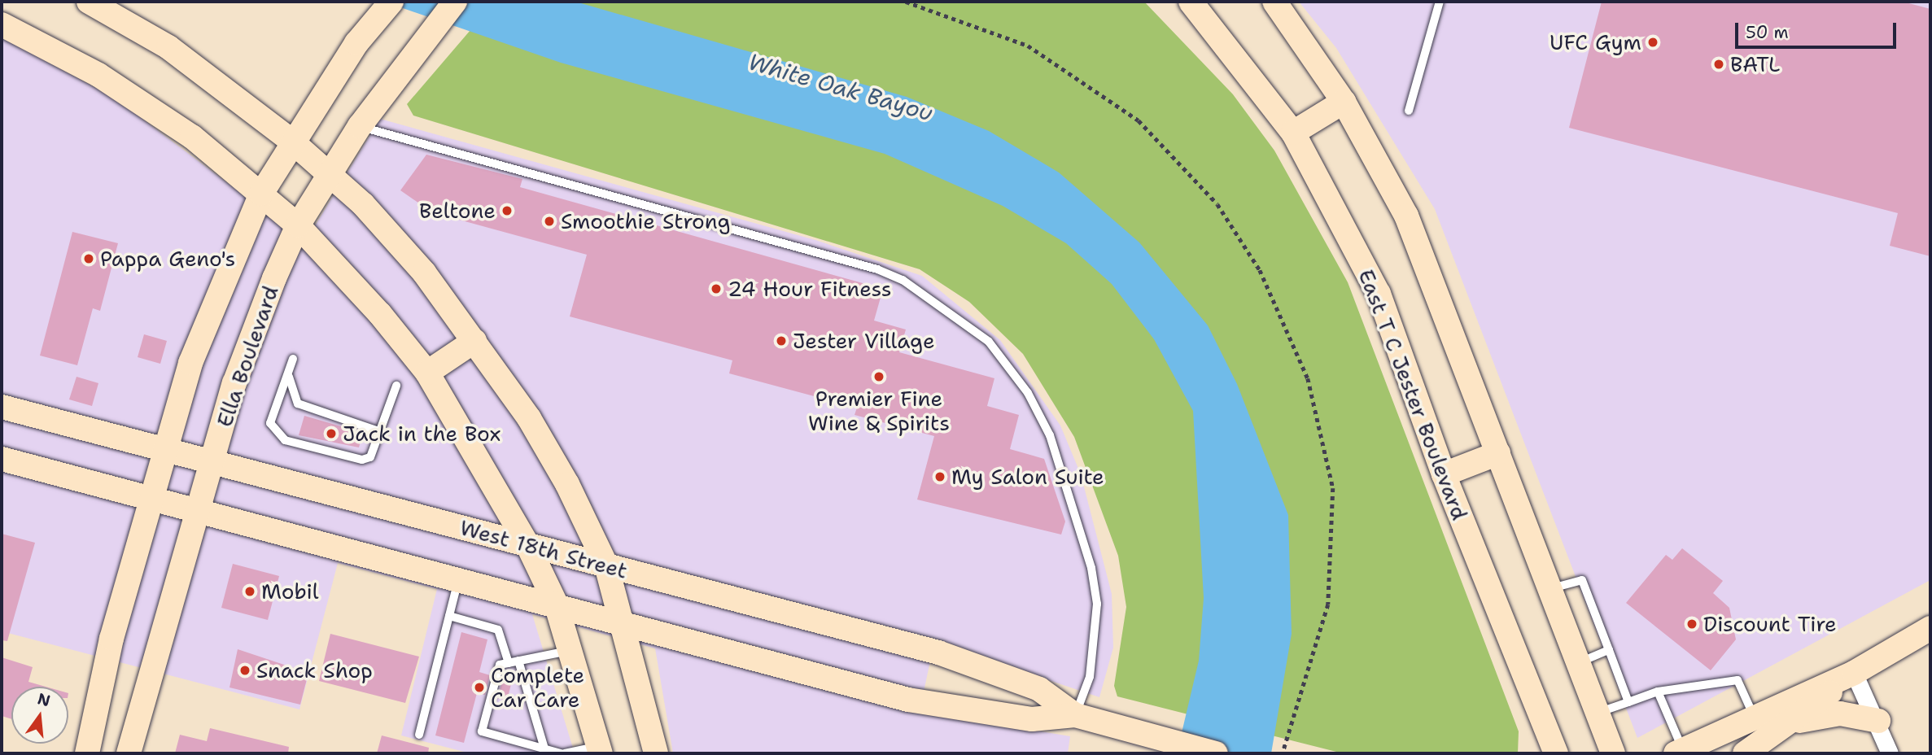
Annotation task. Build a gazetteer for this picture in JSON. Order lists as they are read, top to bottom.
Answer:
{
  "streets": {
    "main road": ["Ella Boulevard", "East T C Jester Boulevard", "West 18th Street"]
  },
  "crossings": [
    ["Ella Boulevard", "West 18th Street"]
  ],
  "water": ["White Oak Bayou"],
  "places": [
    "UFC Gym",
    "BATL",
    "Beltone",
    "Smoothie Strong",
    "Pappa Geno's",
    "24 Hour Fitness",
    "Jester Village",
    "Premier Fine Wine & Spirits",
    "Jack in the Box",
    "My Salon Suite",
    "Mobil",
    "Discount Tire",
    "Snack Shop",
    "Complete Car Care"
  ],
  "scale_bar": "50 m",
  "north": "top"
}
